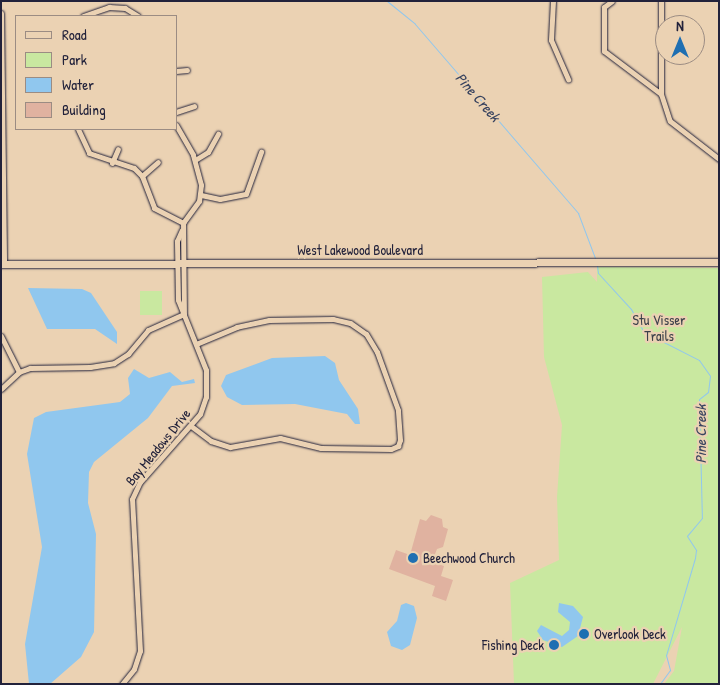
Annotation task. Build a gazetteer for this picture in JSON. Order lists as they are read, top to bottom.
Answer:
{
  "streets": {
    "street": ["West Lakewood Boulevard", "Bay Meadows Drive"]
  },
  "crossings": [
    ["West Lakewood Boulevard", "Bay Meadows Drive"]
  ],
  "water": ["Pine Creek"],
  "parks": ["Stu Visser Trails"],
  "places": ["Beechwood Church", "Overlook Deck", "Fishing Deck"],
  "legend": [
    "Road",
    "Park",
    "Water",
    "Building"
  ],
  "north": "top"
}
